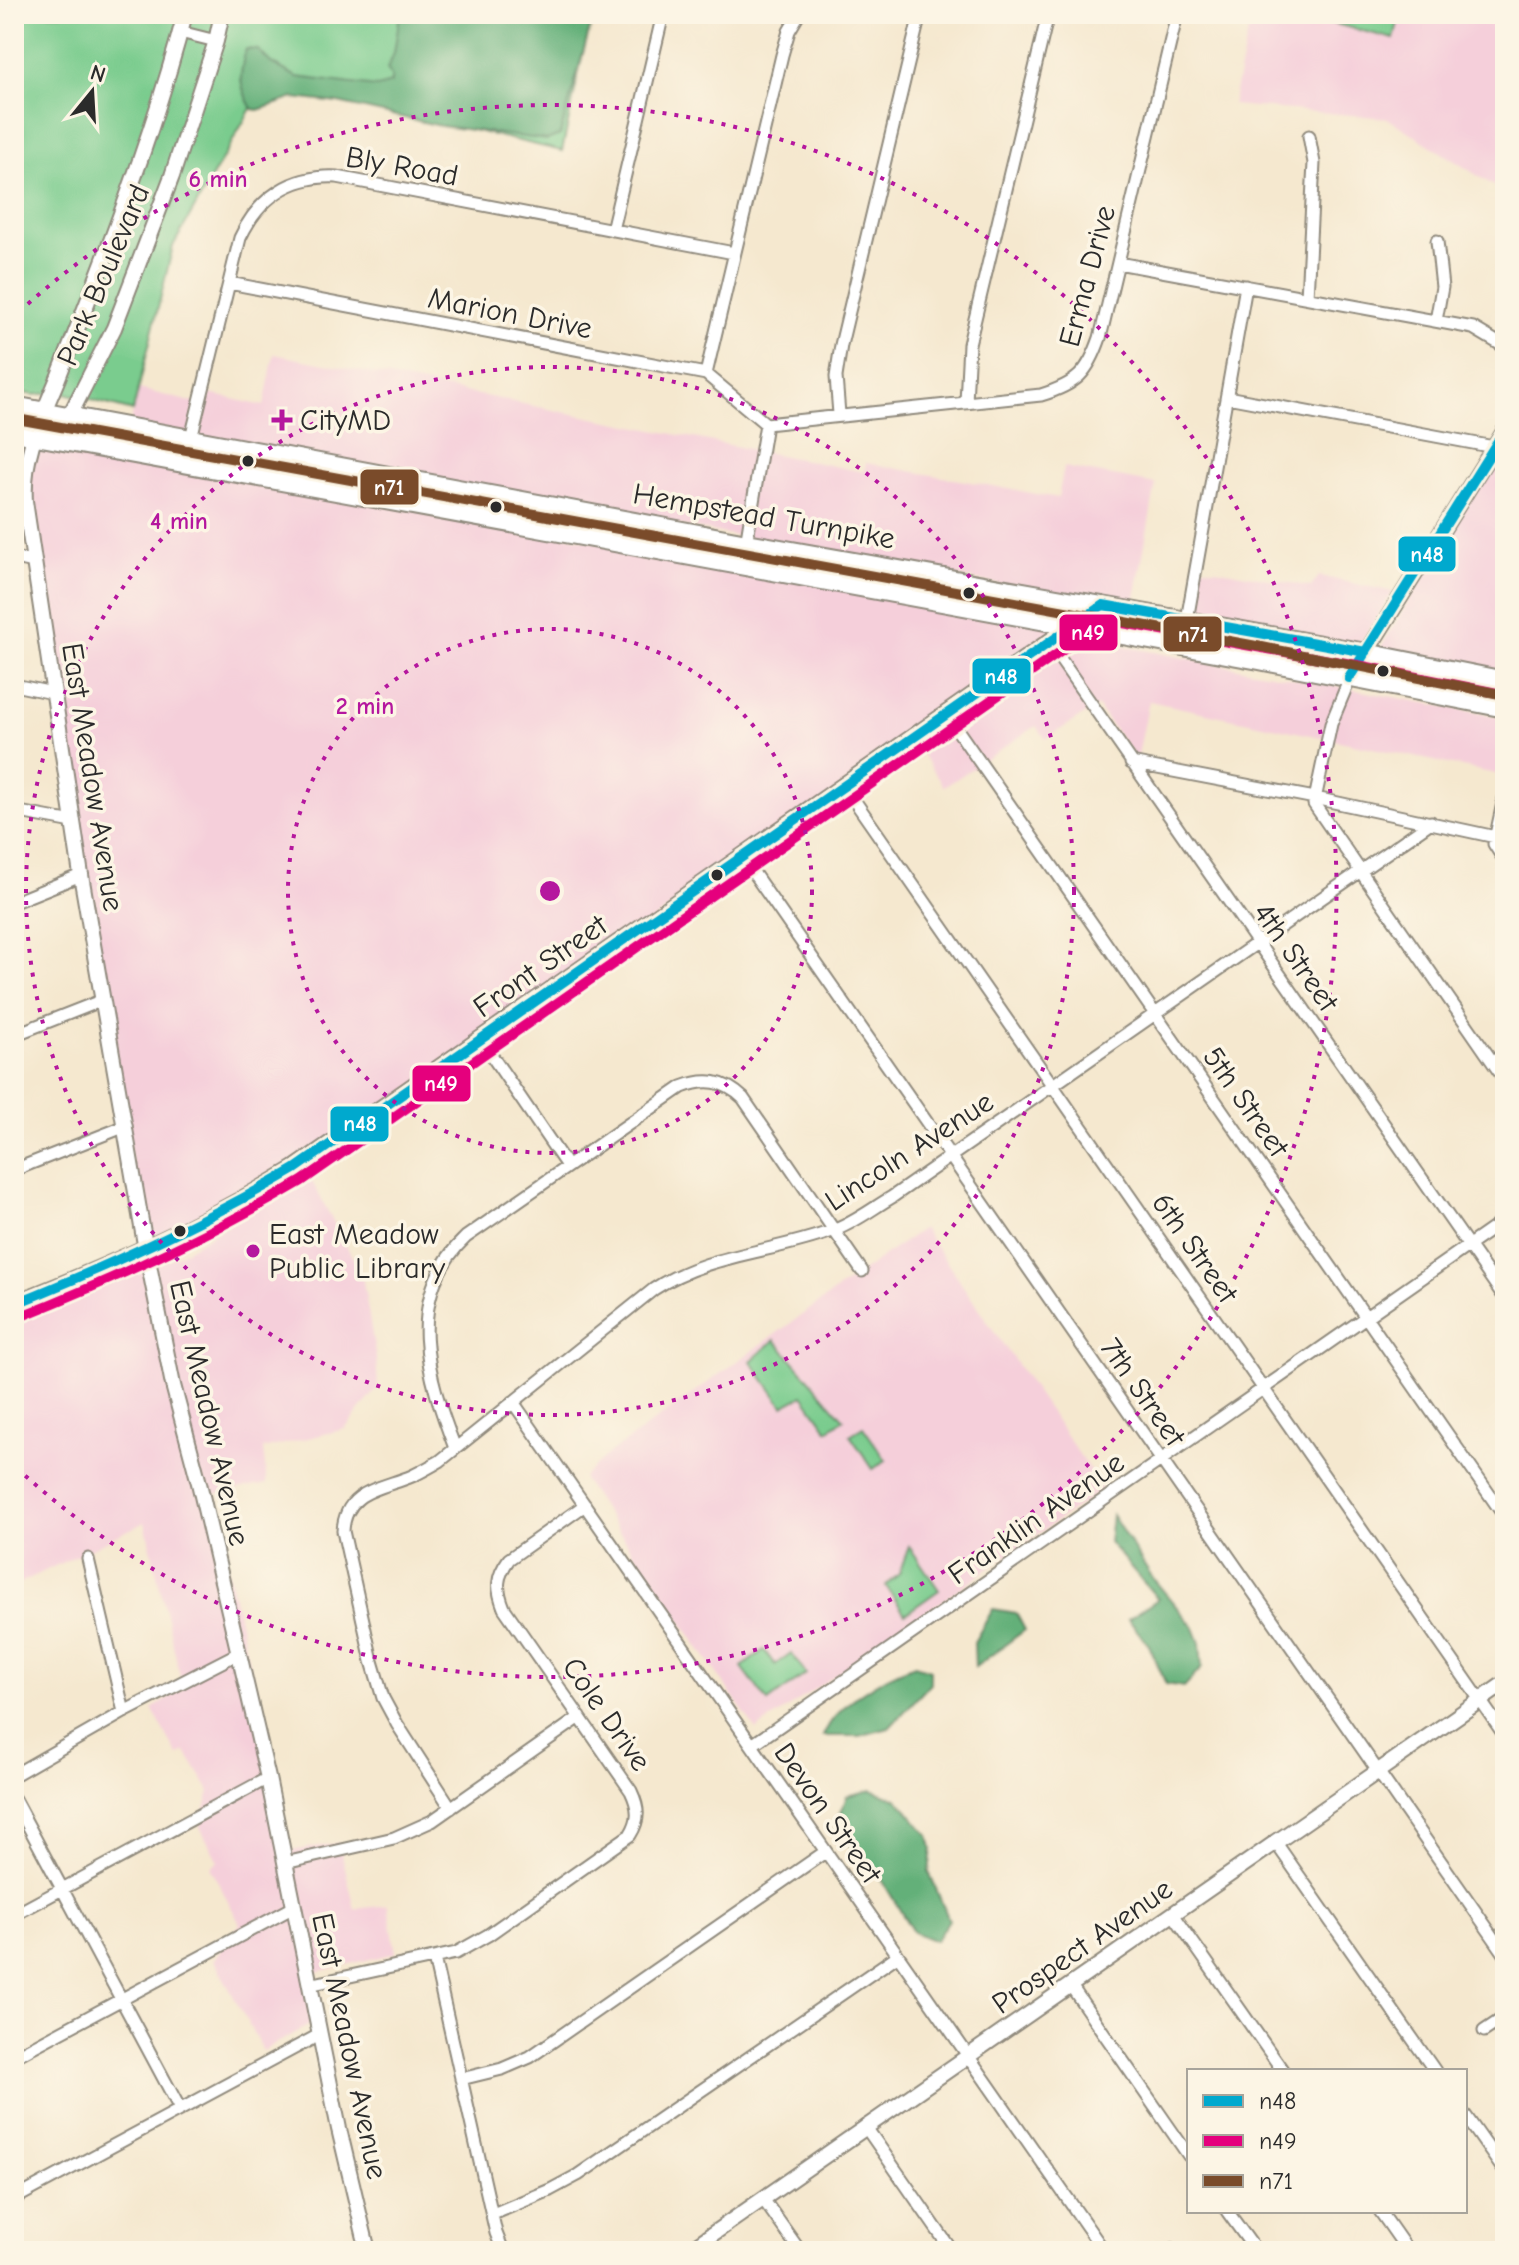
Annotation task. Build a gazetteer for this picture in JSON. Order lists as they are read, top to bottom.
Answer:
{
  "streets": {
    "main road": ["Hempstead Turnpike", "Front Street"],
    "street": [
      "Bly Road",
      "Park Boulevard",
      "Erma Drive",
      "Marion Drive",
      "East Meadow Avenue",
      "4th Street",
      "5th Street",
      "Lincoln Avenue",
      "6th Street",
      "7th Street",
      "Franklin Avenue",
      "Cole Drive",
      "Devon Street",
      "Prospect Avenue"
    ]
  },
  "crossings": [
    ["Bly Road", "Marion Drive"],
    ["Bly Road", "Hempstead Turnpike"],
    ["Park Boulevard", "Hempstead Turnpike"],
    ["Park Boulevard", "East Meadow Avenue"],
    ["Erma Drive", "Marion Drive"],
    ["Hempstead Turnpike", "East Meadow Avenue"],
    ["Hempstead Turnpike", "Front Street"],
    ["East Meadow Avenue", "Front Street"],
    ["East Meadow Avenue", "Cole Drive"],
    ["4th Street", "Front Street"],
    ["4th Street", "Lincoln Avenue"],
    ["4th Street", "Franklin Avenue"],
    ["Front Street", "5th Street"],
    ["Front Street", "6th Street"],
    ["Front Street", "7th Street"],
    ["5th Street", "Lincoln Avenue"],
    ["5th Street", "Franklin Avenue"],
    ["Lincoln Avenue", "6th Street"],
    ["Lincoln Avenue", "7th Street"],
    ["Lincoln Avenue", "Devon Street"],
    ["6th Street", "Franklin Avenue"],
    ["6th Street", "Prospect Avenue"],
    ["7th Street", "Franklin Avenue"],
    ["7th Street", "Prospect Avenue"],
    ["Franklin Avenue", "Devon Street"],
    ["Cole Drive", "Devon Street"],
    ["Devon Street", "Prospect Avenue"]
  ],
  "places": {
    "health": ["CityMD"],
    "other": ["East Meadow Public Library"]
  },
  "lines": ["transit line n71", "transit line n48", "transit line n49"],
  "legend": ["n48", "n49", "n71"],
  "north": "top",
  "rings": ["6 min", "4 min", "2 min"]
}
